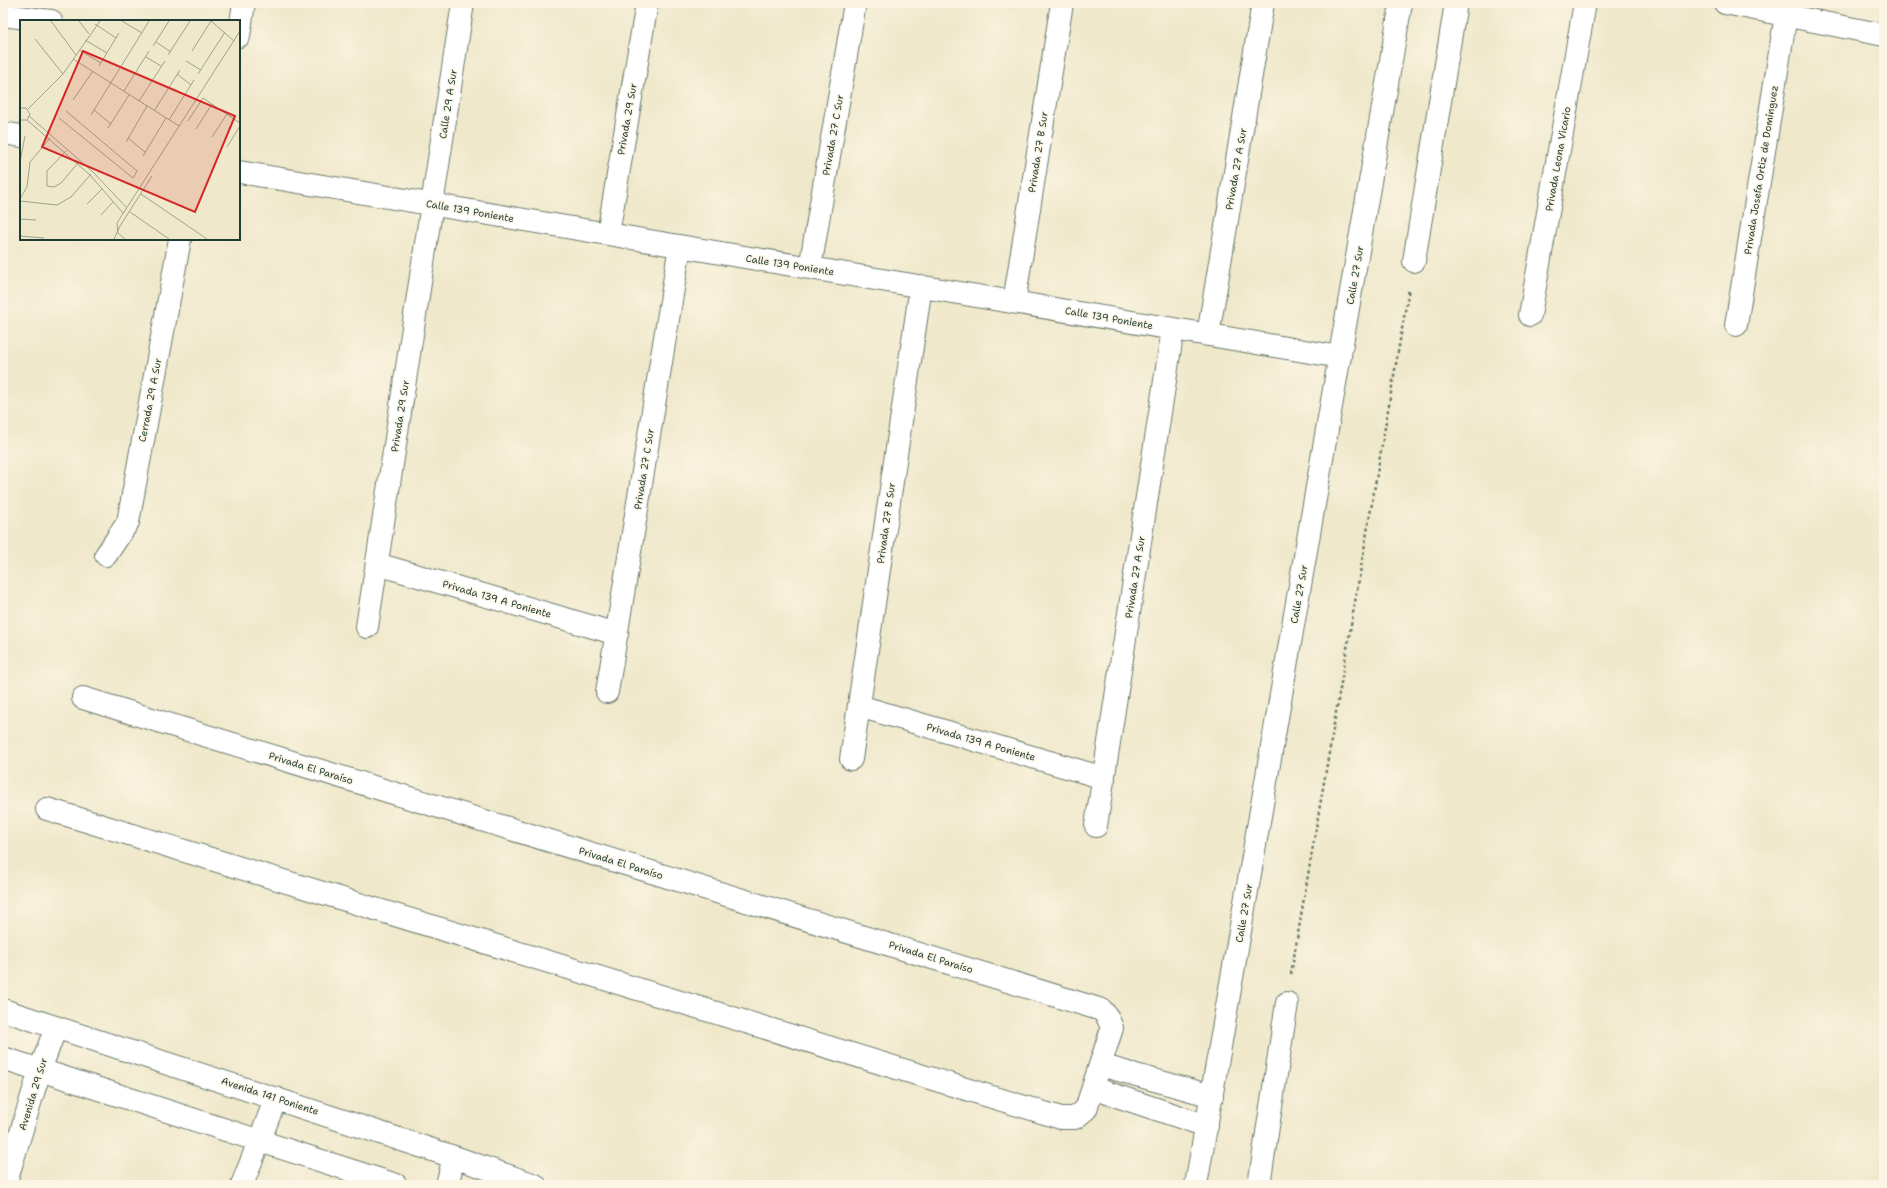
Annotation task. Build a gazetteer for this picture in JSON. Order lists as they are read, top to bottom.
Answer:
{
  "streets": {
    "street": [
      "Calle 29 A Sur",
      "Privada 29 Sur",
      "Privada 27 C Sur",
      "Privada 27 B Sur",
      "Privada Leona Vicario",
      "Privada 27 A Sur",
      "Privada Josefa Ortiz de Domínguez",
      "Calle 139 Poniente",
      "Calle 27 Sur",
      "Cerrada 29 A Sur",
      "Privada 139 A Poniente",
      "Privada El Paraíso",
      "Avenida 29 Sur",
      "Avenida 141 Poniente"
    ]
  },
  "crossings": [
    ["Calle 29 A Sur", "Privada 29 Sur"],
    ["Calle 29 A Sur", "Calle 139 Poniente"],
    ["Privada 29 Sur", "Calle 139 Poniente"],
    ["Privada 29 Sur", "Privada 139 A Poniente"],
    ["Privada 27 C Sur", "Calle 139 Poniente"],
    ["Privada 27 C Sur", "Privada 139 A Poniente"],
    ["Privada 27 B Sur", "Calle 139 Poniente"],
    ["Privada 27 B Sur", "Privada 139 A Poniente"],
    ["Privada 27 A Sur", "Calle 139 Poniente"],
    ["Privada 27 A Sur", "Privada 139 A Poniente"],
    ["Calle 139 Poniente", "Calle 27 Sur"],
    ["Avenida 29 Sur", "Avenida 141 Poniente"]
  ]
}
